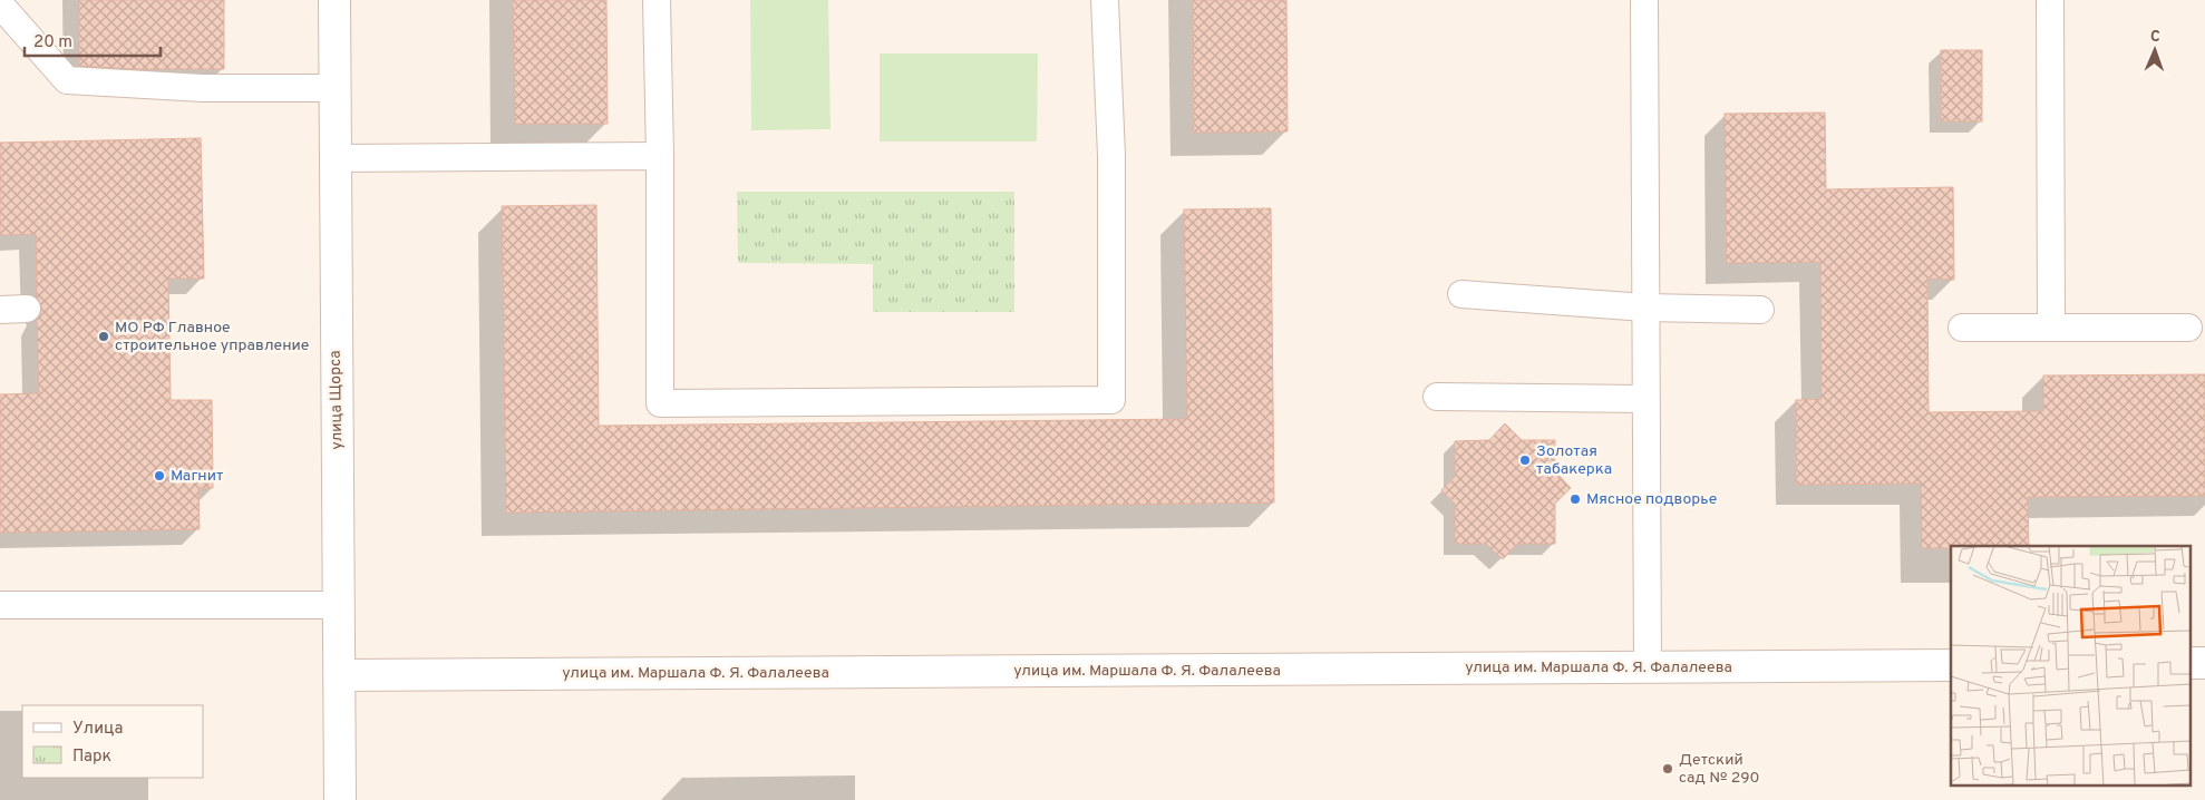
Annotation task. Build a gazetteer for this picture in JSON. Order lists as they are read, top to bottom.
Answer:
{
  "streets": {
    "street": ["улица Щорса", "улица им. Маршала Ф. Я. Фалалеева"]
  },
  "crossings": [
    ["улица Щорса", "улица им. Маршала Ф. Я. Фалалеева"]
  ],
  "places": [
    "МО РФ Главное строительное управление",
    "Золотая табакерка",
    "Магнит",
    "Мясное подворье",
    "Детский сад № 290"
  ],
  "legend": ["Улица", "Парк"],
  "scale_bar": "20 m",
  "north": "top"
}
